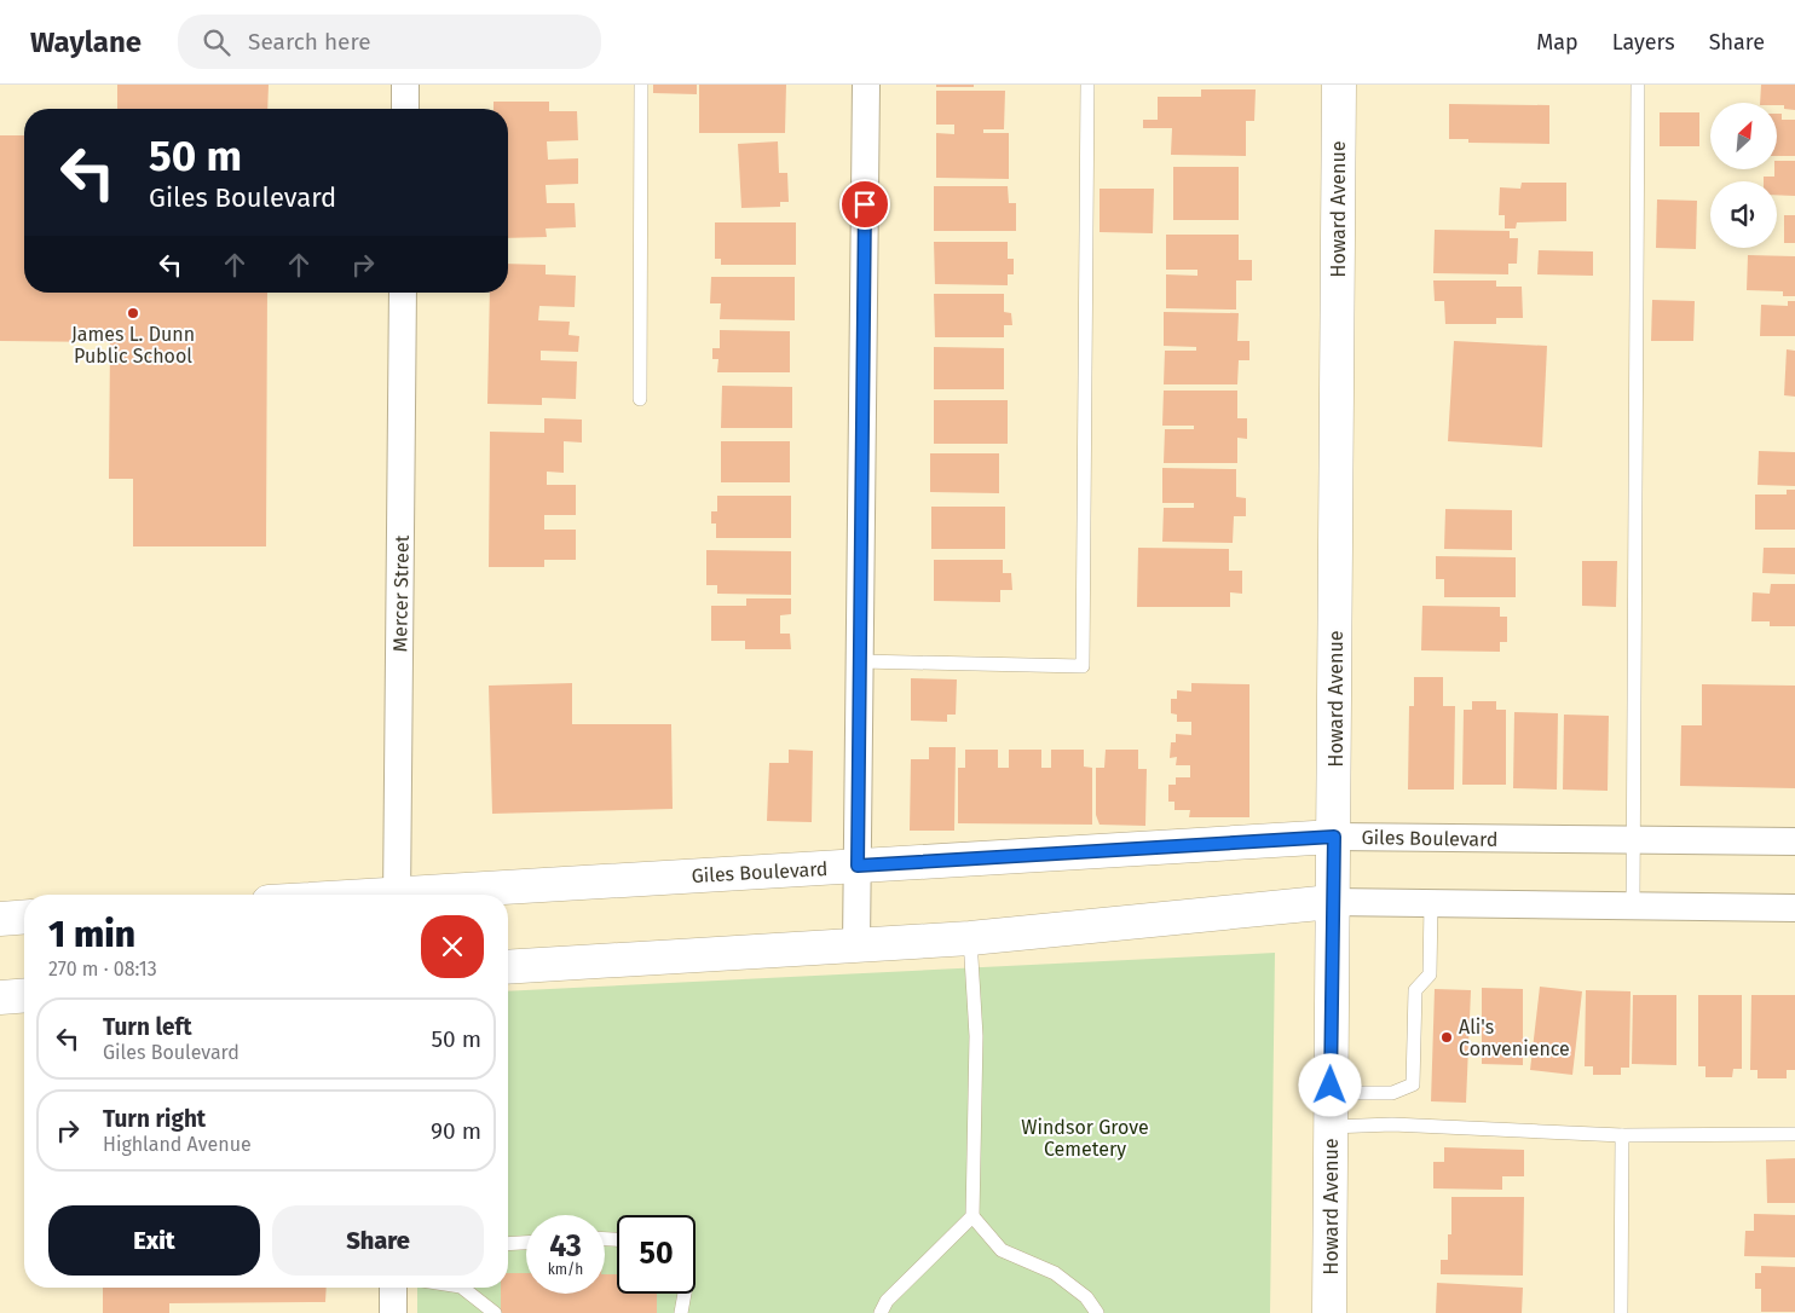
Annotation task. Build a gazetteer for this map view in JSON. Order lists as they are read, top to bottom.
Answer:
{
  "streets": {
    "street": ["Howard Avenue", "Mercer Street", "Giles Boulevard"]
  },
  "crossings": [
    ["Howard Avenue", "Giles Boulevard"]
  ],
  "parks": ["Windsor Grove Cemetery"],
  "places": ["James L. Dunn Public School", "Ali's Convenience"],
  "north": "top right",
  "page": {
    "header": "Waylane",
    "search": "Search here",
    "nav": ["Map", "Layers", "Share"],
    "turn": ["50 m", "Giles Boulevard"],
    "heading": ["1 min", "270 m · 08:13"],
    "list": [
      {
        "name": "Turn left",
        "note": "Giles Boulevard",
        "value": "50 m"
      },
      {
        "name": "Turn right",
        "note": "Highland Avenue",
        "value": "90 m"
      }
    ],
    "buttons": ["Exit", "Share"],
    "speed": "43 km/h",
    "limit": "50"
  }
}
